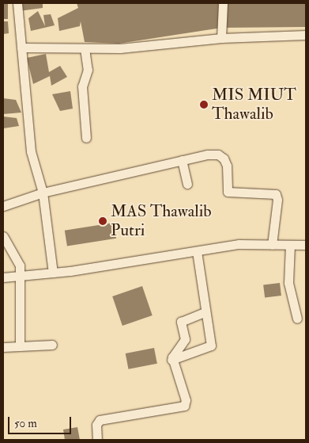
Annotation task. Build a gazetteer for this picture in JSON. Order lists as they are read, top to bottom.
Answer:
{
  "places": ["MIS MIUT Thawalib", "MAS Thawalib Putri"],
  "scale_bar": "50 m"
}
